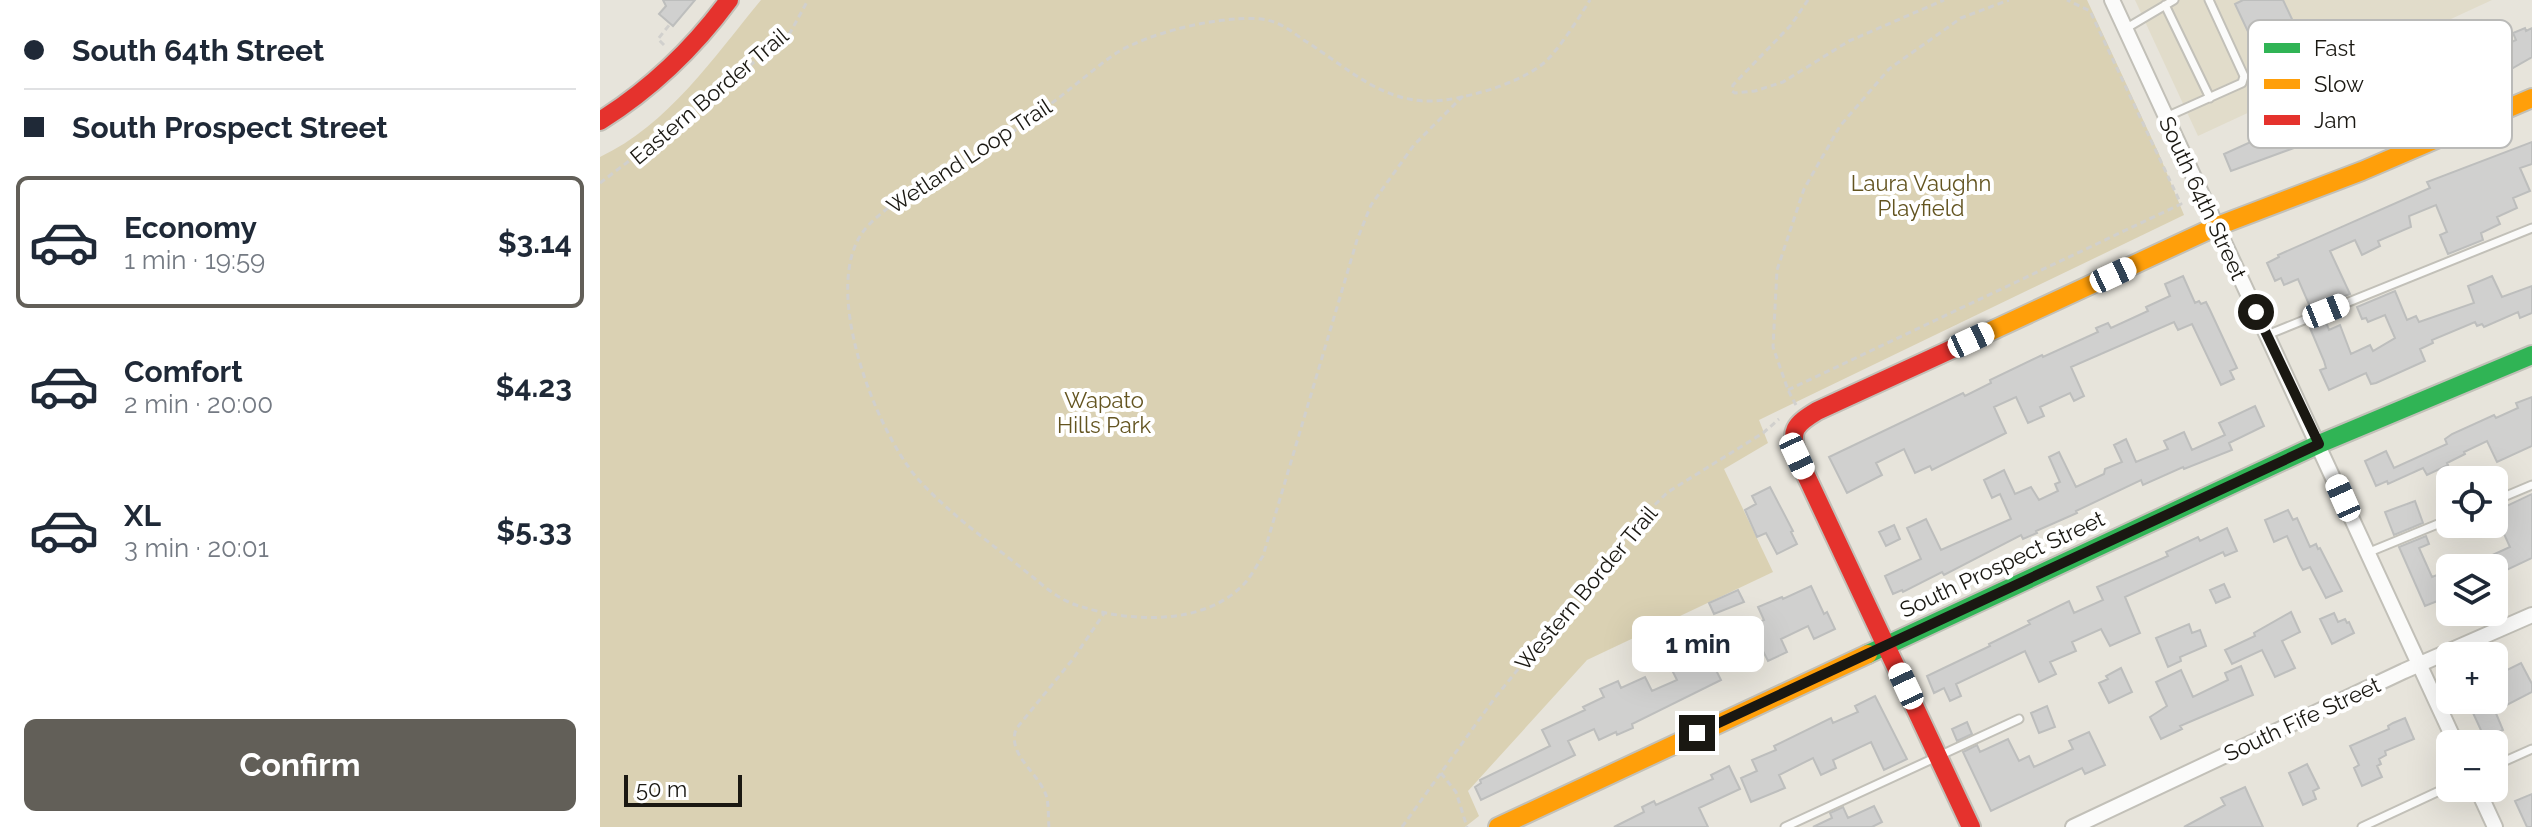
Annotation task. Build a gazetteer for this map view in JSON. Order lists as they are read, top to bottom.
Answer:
{
  "streets": {
    "street": ["South 64th Street", "South Prospect Street", "South Fife Street"],
    "path": ["Eastern Border Trail", "Wetland Loop Trail", "Western Border Trail"]
  },
  "crossings": [
    ["South 64th Street", "South Prospect Street"],
    ["South 64th Street", "South Fife Street"]
  ],
  "parks": ["Laura Vaughn Playfield", "Wapato Hills Park"],
  "legend": ["Fast", "Slow", "Jam"],
  "scale_bar": "50 m",
  "page": {
    "banner": ["South 64th Street", "South Prospect Street"],
    "list": [
      {
        "name": "Economy",
        "note": "1 min · 19:59",
        "value": "$3.14"
      },
      {
        "name": "Comfort",
        "note": "2 min · 20:00",
        "value": "$4.23"
      },
      {
        "name": "XL",
        "note": "3 min · 20:01",
        "value": "$5.33"
      }
    ],
    "map_buttons": ["+", "−"],
    "bubble": "1 min",
    "buttons": "Confirm",
    "scale": "50 m"
  }
}
